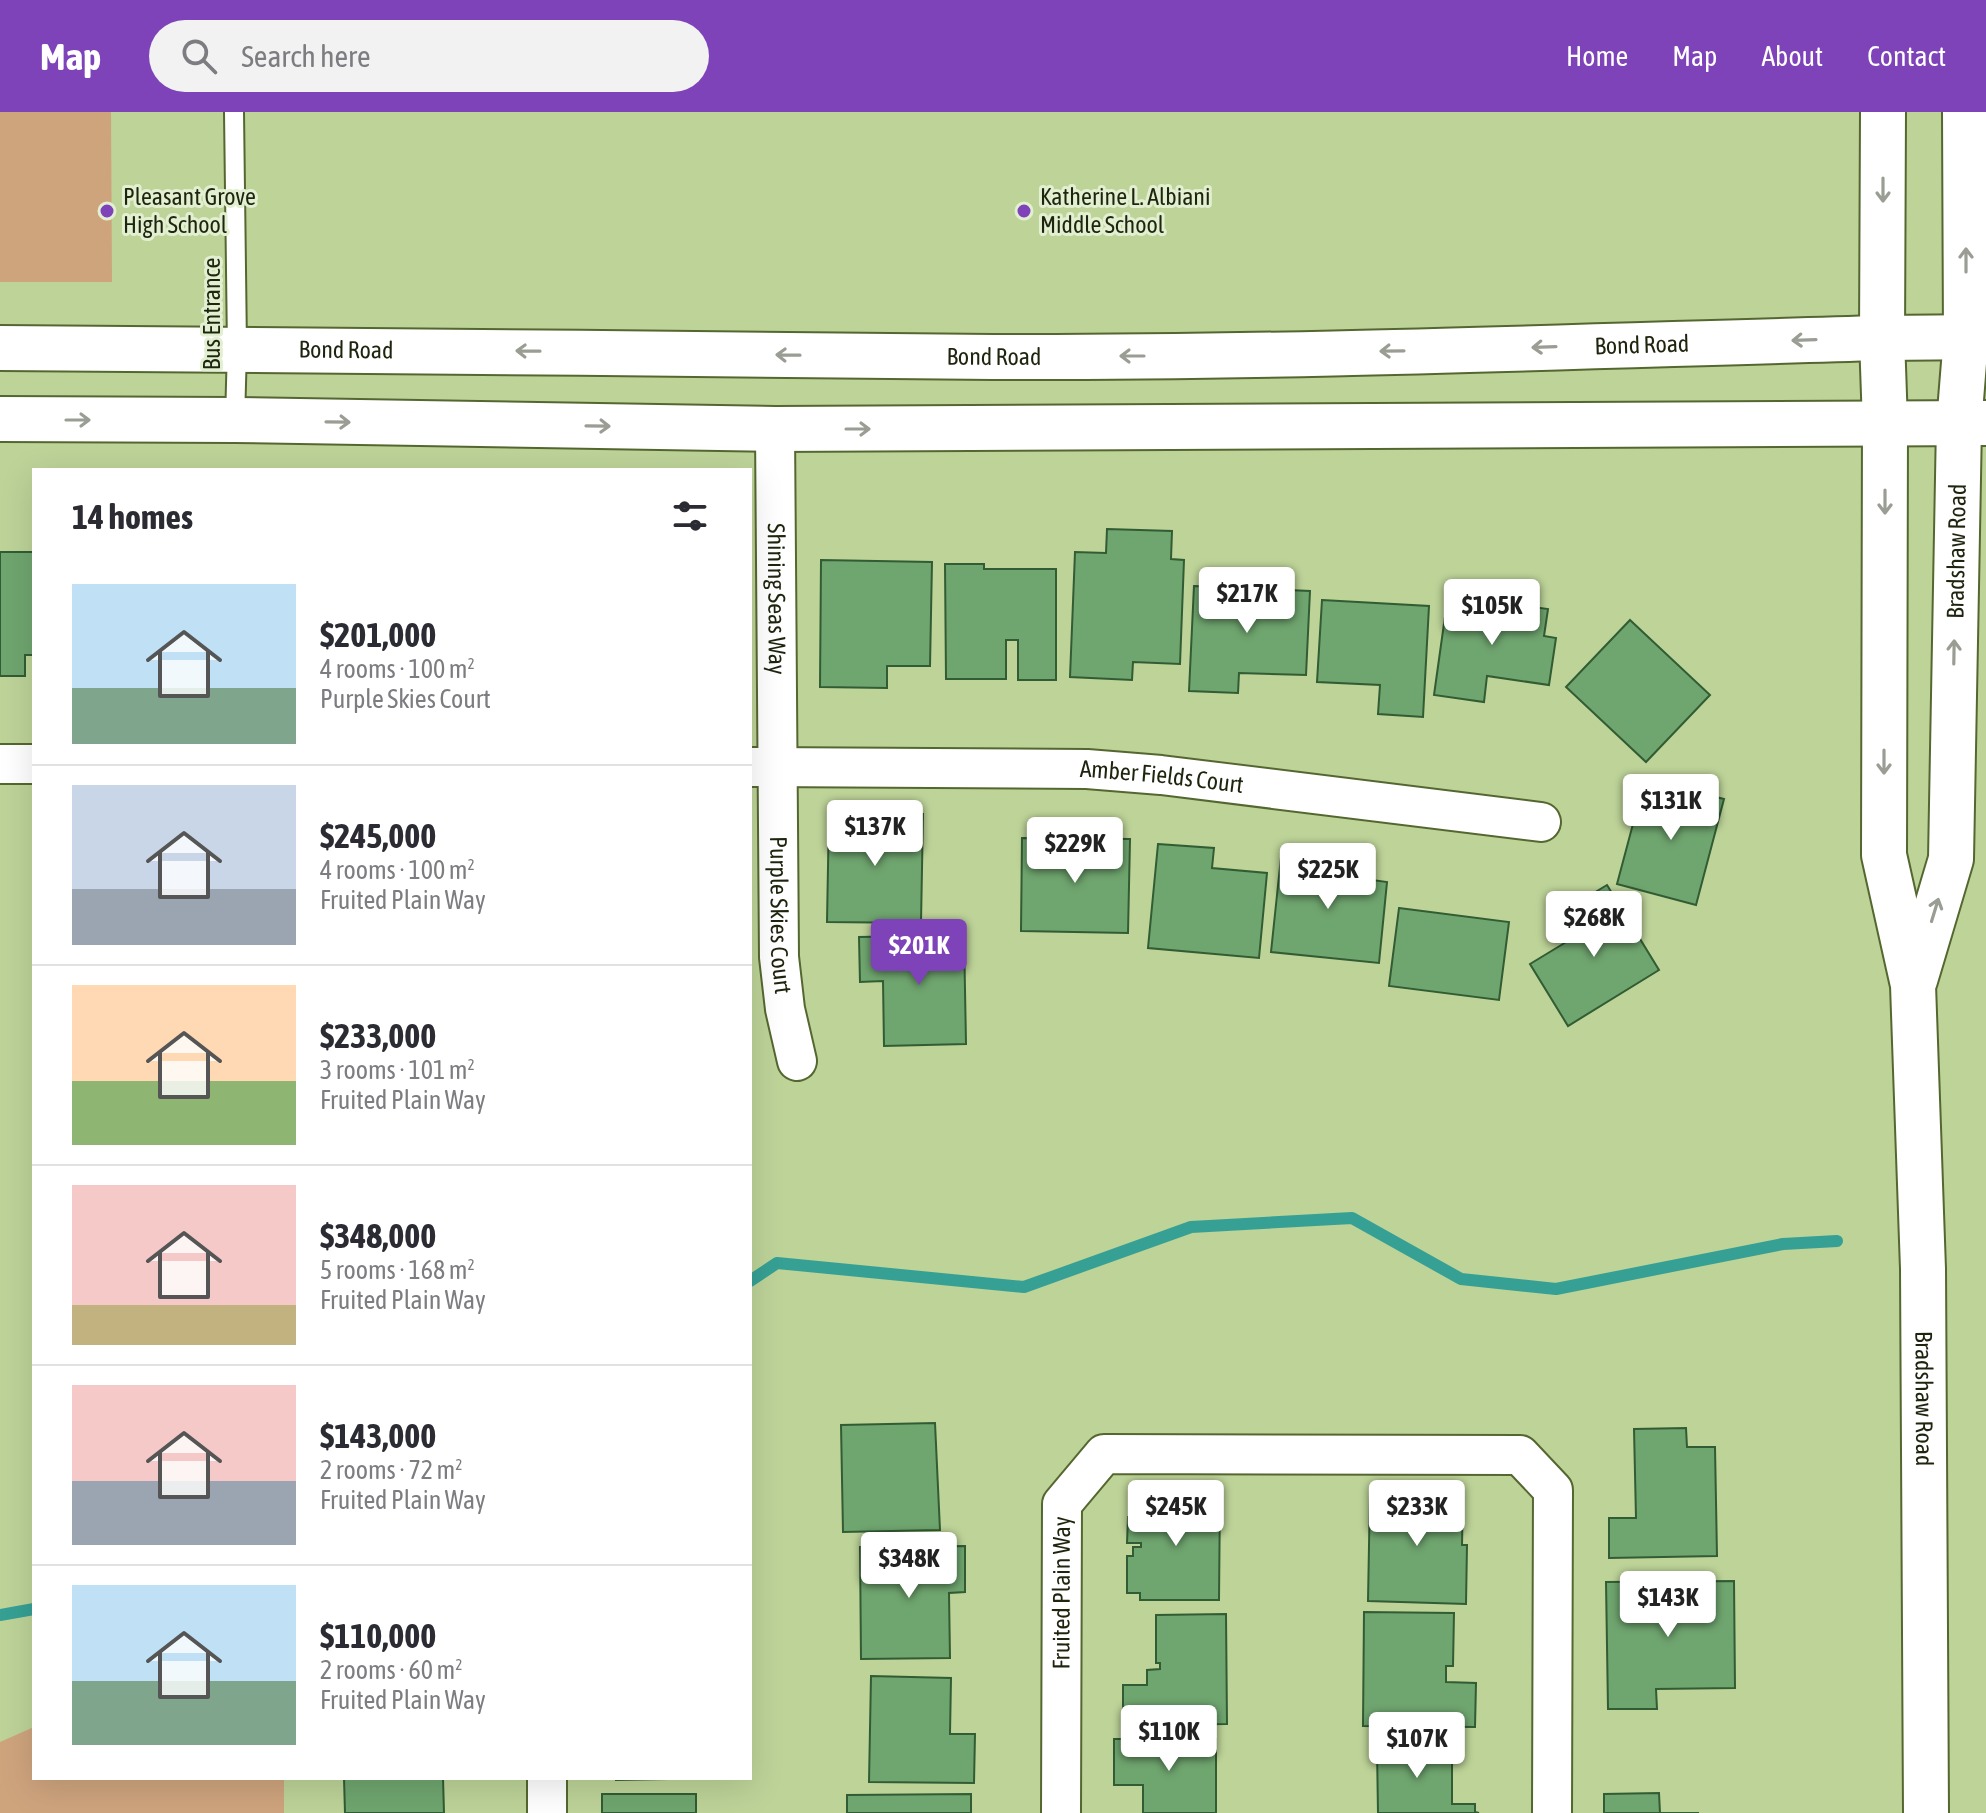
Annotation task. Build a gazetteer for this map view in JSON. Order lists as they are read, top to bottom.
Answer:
{
  "streets": {
    "main road": ["Bond Road", "Bradshaw Road"],
    "street": [
      "Shining Seas Way",
      "Amber Fields Court",
      "Purple Skies Court",
      "Fruited Plain Way"
    ],
    "lane": ["Bus Entrance"]
  },
  "crossings": [
    ["Bus Entrance", "Bond Road"],
    ["Bond Road", "Bradshaw Road"],
    ["Shining Seas Way", "Amber Fields Court"],
    ["Shining Seas Way", "Purple Skies Court"],
    ["Amber Fields Court", "Purple Skies Court"]
  ],
  "places": ["Pleasant Grove High School", "Katherine L. Albiani Middle School"],
  "page": {
    "header": "Map",
    "search": "Search here",
    "nav": [
      "Home",
      "Map",
      "About",
      "Contact"
    ],
    "heading": "14 homes",
    "list": [
      {
        "name": "$201,000",
        "note": "4 rooms · 100 m² · Purple Skies Court"
      },
      {
        "name": "$245,000",
        "note": "4 rooms · 100 m² · Fruited Plain Way"
      },
      {
        "name": "$233,000",
        "note": "3 rooms · 101 m² · Fruited Plain Way"
      },
      {
        "name": "$348,000",
        "note": "5 rooms · 168 m² · Fruited Plain Way"
      },
      {
        "name": "$143,000",
        "note": "2 rooms · 72 m² · Fruited Plain Way"
      },
      {
        "name": "$110,000",
        "note": "2 rooms · 60 m² · Fruited Plain Way"
      }
    ],
    "price": [
      "$217K",
      "$105K",
      "$131K",
      "$137K",
      "$229K",
      "$225K",
      "$268K",
      "$201K",
      "$245K",
      "$233K",
      "$348K",
      "$143K",
      "$110K",
      "$107K"
    ]
  }
}
